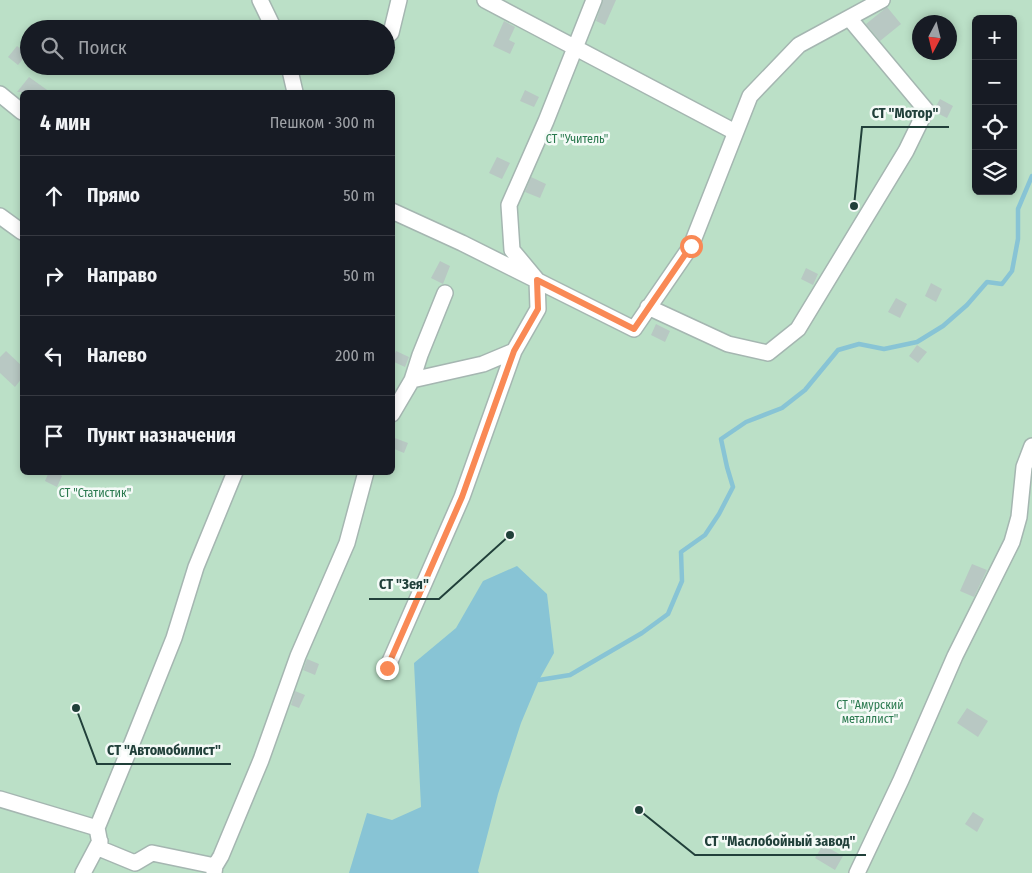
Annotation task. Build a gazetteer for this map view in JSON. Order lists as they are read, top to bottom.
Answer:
{
  "parks": ["СТ \"Учитель\"", "СТ \"Статистик\"", "СТ \"Амурский металлист\""],
  "places": [
    "СТ \"Мотор\"",
    "СТ \"Зея\"",
    "СТ \"Автомобилист\"",
    "СТ \"Маслобойный завод\""
  ],
  "north": "bottom",
  "page": {
    "map_buttons": ["+", "−"],
    "search": "Поиск",
    "heading": ["4 мин", "Пешком · 300 m"],
    "list": [
      ["Прямо", "50 m"],
      ["Направо", "50 m"],
      ["Налево", "200 m"],
      "Пункт назначения"
    ]
  }
}
